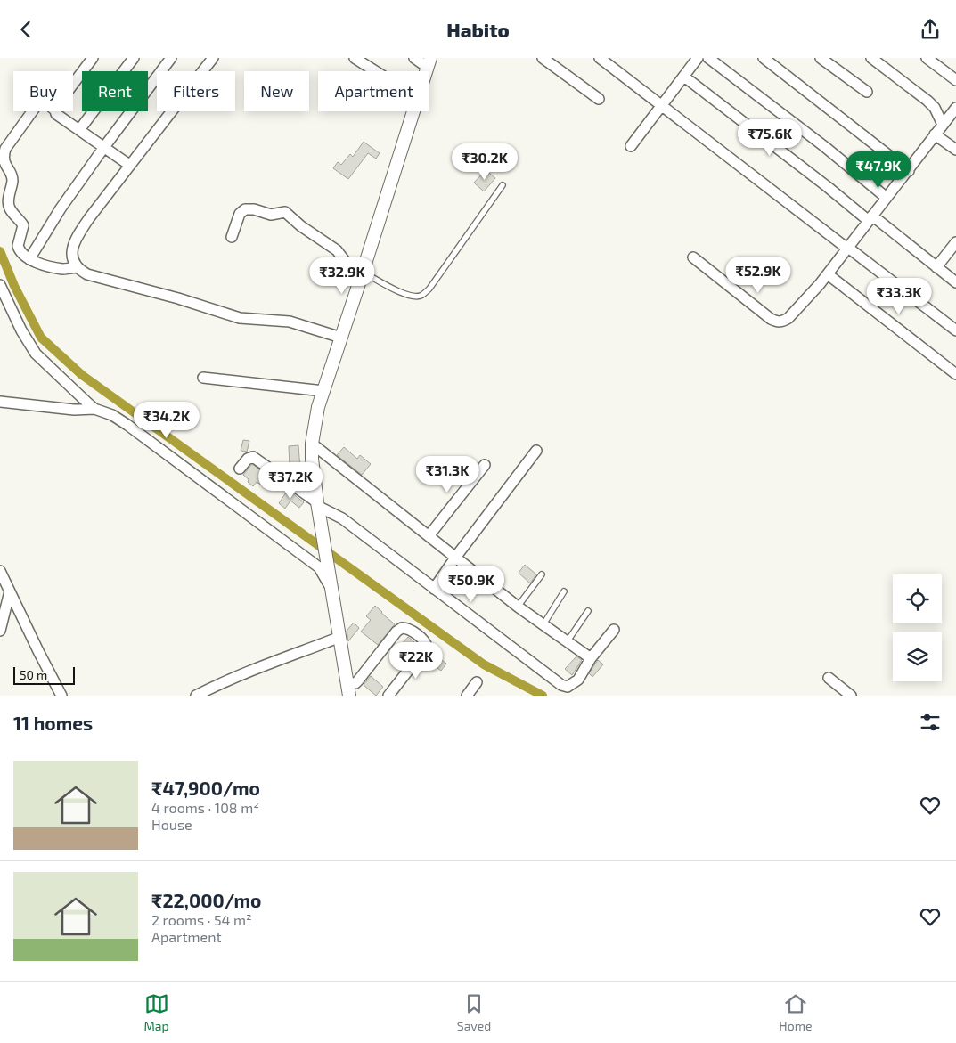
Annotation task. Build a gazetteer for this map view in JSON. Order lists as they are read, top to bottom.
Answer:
{
  "scale_bar": "50 m",
  "page": {
    "header": "Habito",
    "chip": [
      "Buy",
      "Rent",
      "Filters",
      "New",
      "Apartment"
    ],
    "price": [
      "₹75.6K",
      "₹30.2K",
      "₹47.9K",
      "₹52.9K",
      "₹32.9K",
      "₹33.3K",
      "₹34.2K",
      "₹31.3K",
      "₹37.2K",
      "₹50.9K",
      "₹22K"
    ],
    "scale": "50 m",
    "heading": "11 homes",
    "list": [
      {
        "name": "₹47,900/mo",
        "note": "4 rooms · 108 m² · House"
      },
      {
        "name": "₹22,000/mo",
        "note": "2 rooms · 54 m² · Apartment"
      }
    ],
    "tabs": ["Map", "Saved", "Home"]
  }
}
